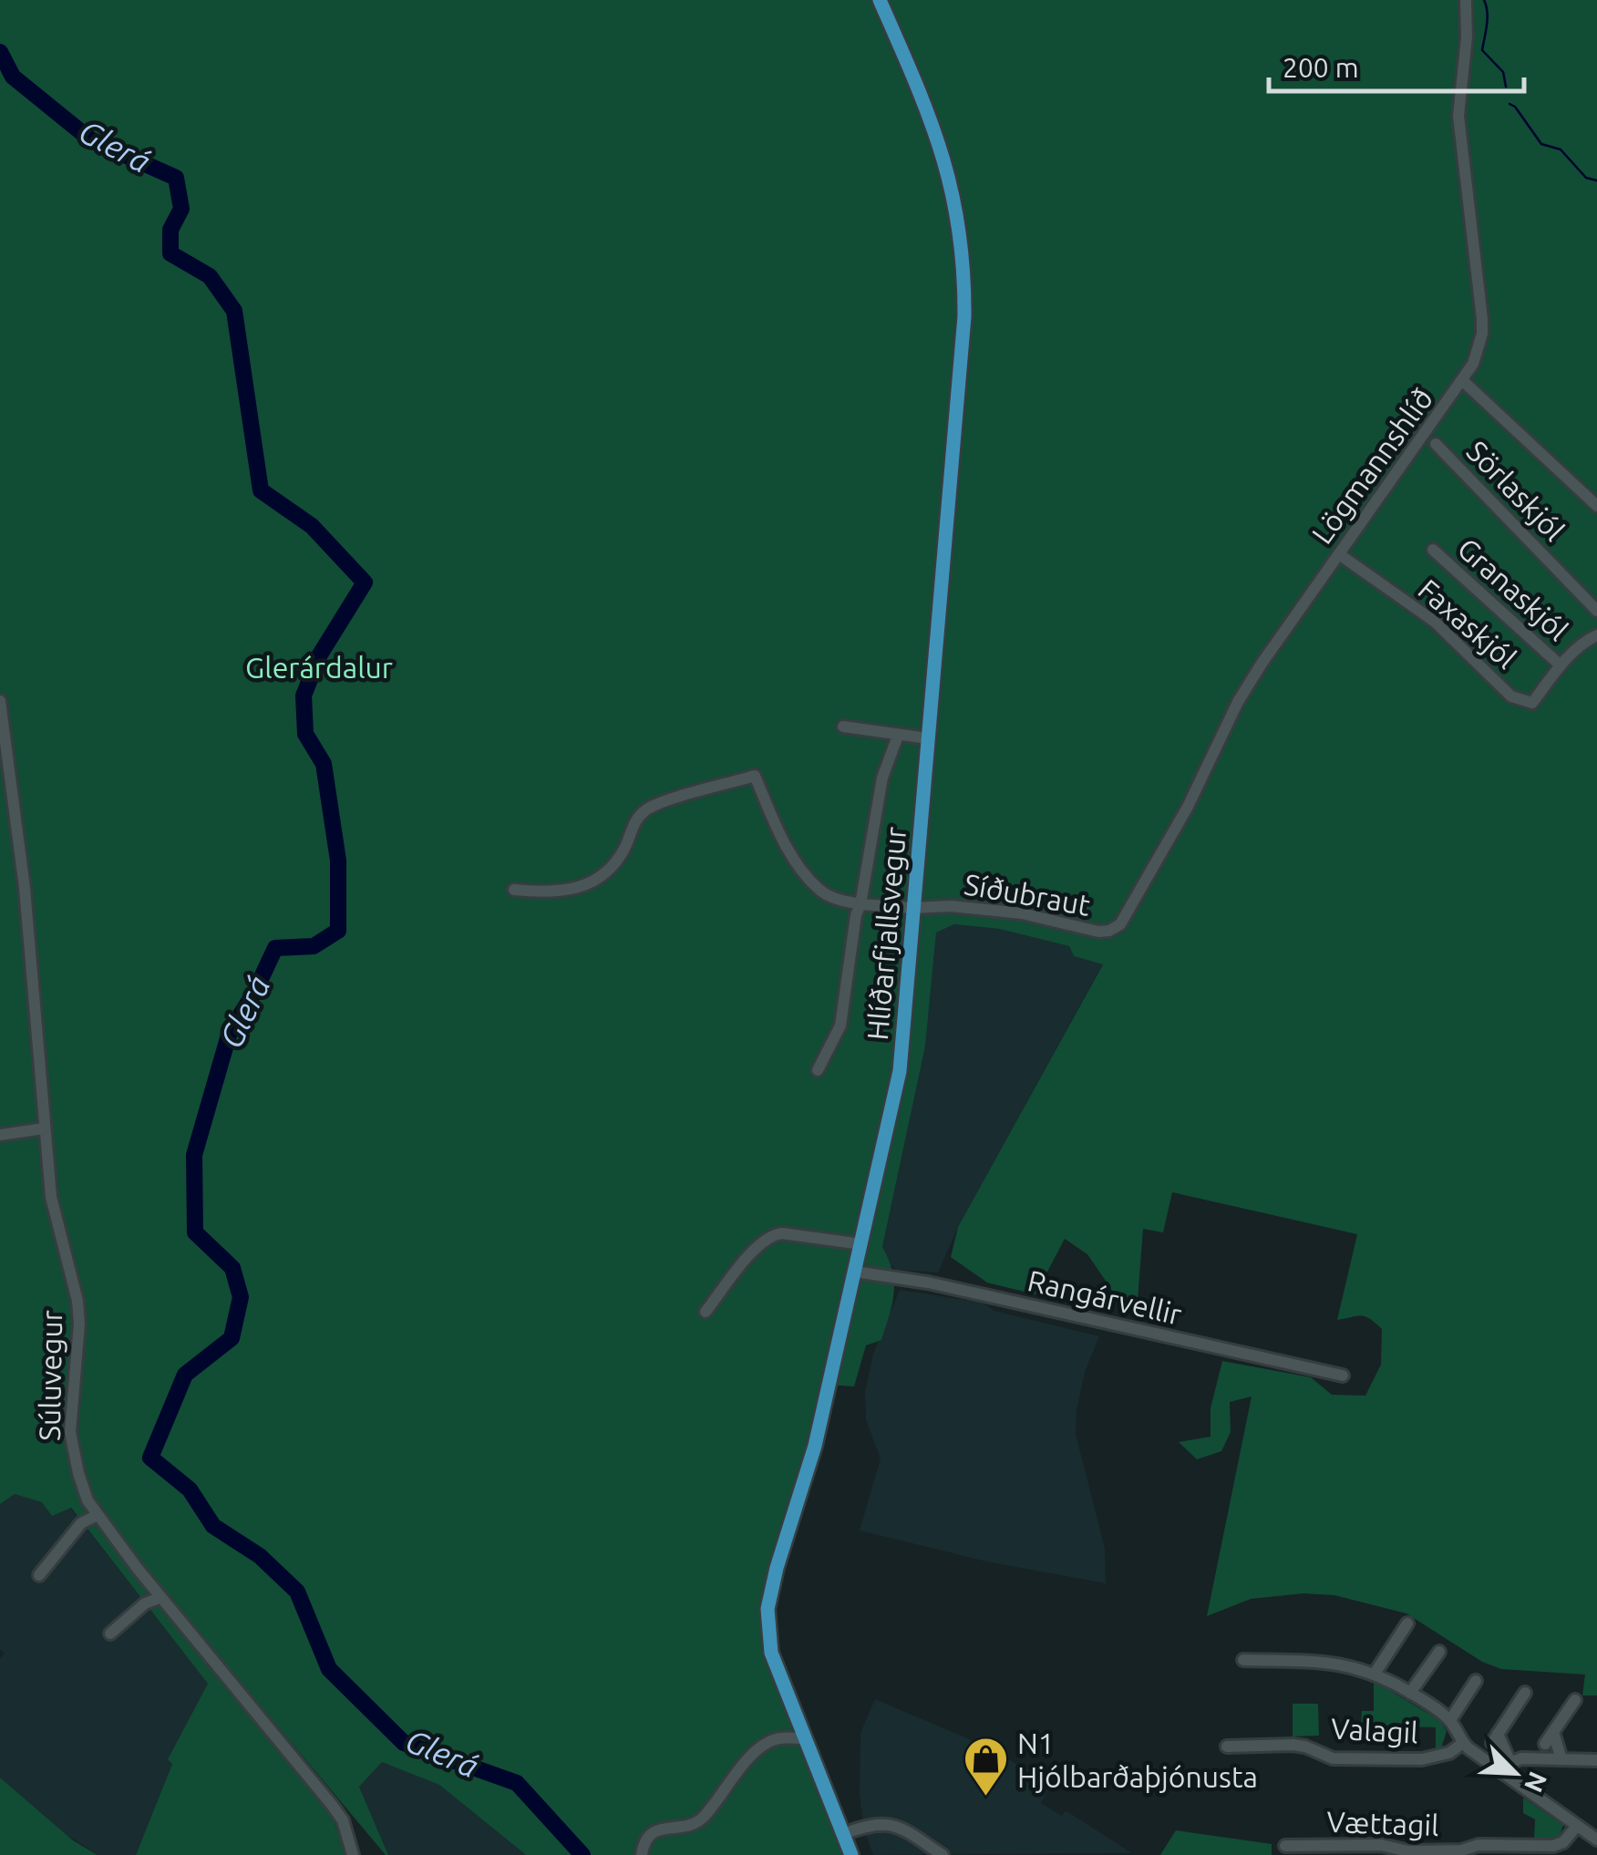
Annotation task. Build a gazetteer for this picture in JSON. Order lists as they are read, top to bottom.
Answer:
{
  "streets": {
    "main road": ["Hlíðarfjallsvegur"],
    "street": [
      "Lögmannshlíð",
      "Sörlaskjól",
      "Granaskjól",
      "Faxaskjól",
      "Síðubraut",
      "Rangárvellir",
      "Súluvegur",
      "Valagil",
      "Vættagil"
    ]
  },
  "crossings": [
    ["Lögmannshlíð", "Faxaskjól"],
    ["Lögmannshlíð", "Síðubraut"],
    ["Granaskjól", "Faxaskjól"],
    ["Síðubraut", "Hlíðarfjallsvegur"],
    ["Hlíðarfjallsvegur", "Rangárvellir"]
  ],
  "water": ["Glerá"],
  "parks": ["Glerárdalur"],
  "places": {
    "shop": ["N1 Hjólbarðaþjónusta"]
  },
  "scale_bar": "200 m",
  "north": "bottom right"
}
